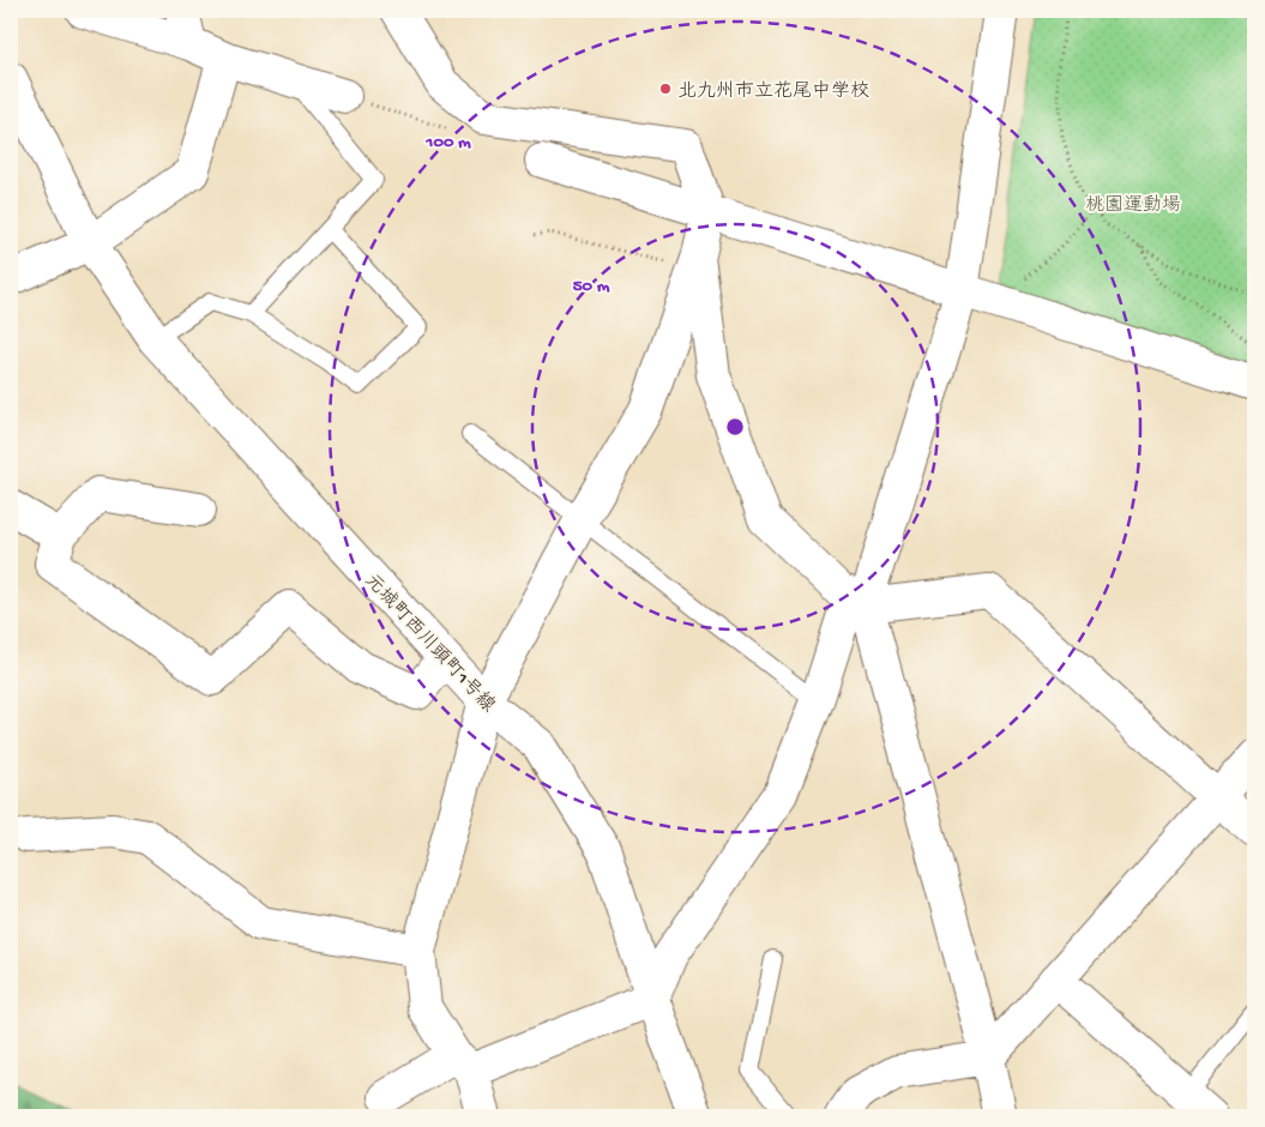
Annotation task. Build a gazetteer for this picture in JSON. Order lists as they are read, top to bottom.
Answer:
{
  "streets": {
    "street": ["元城町西川頭町1号線"]
  },
  "parks": ["桃園運動場"],
  "places": ["北九州市立花尾中学校"],
  "rings": ["100 m", "50 m"]
}
